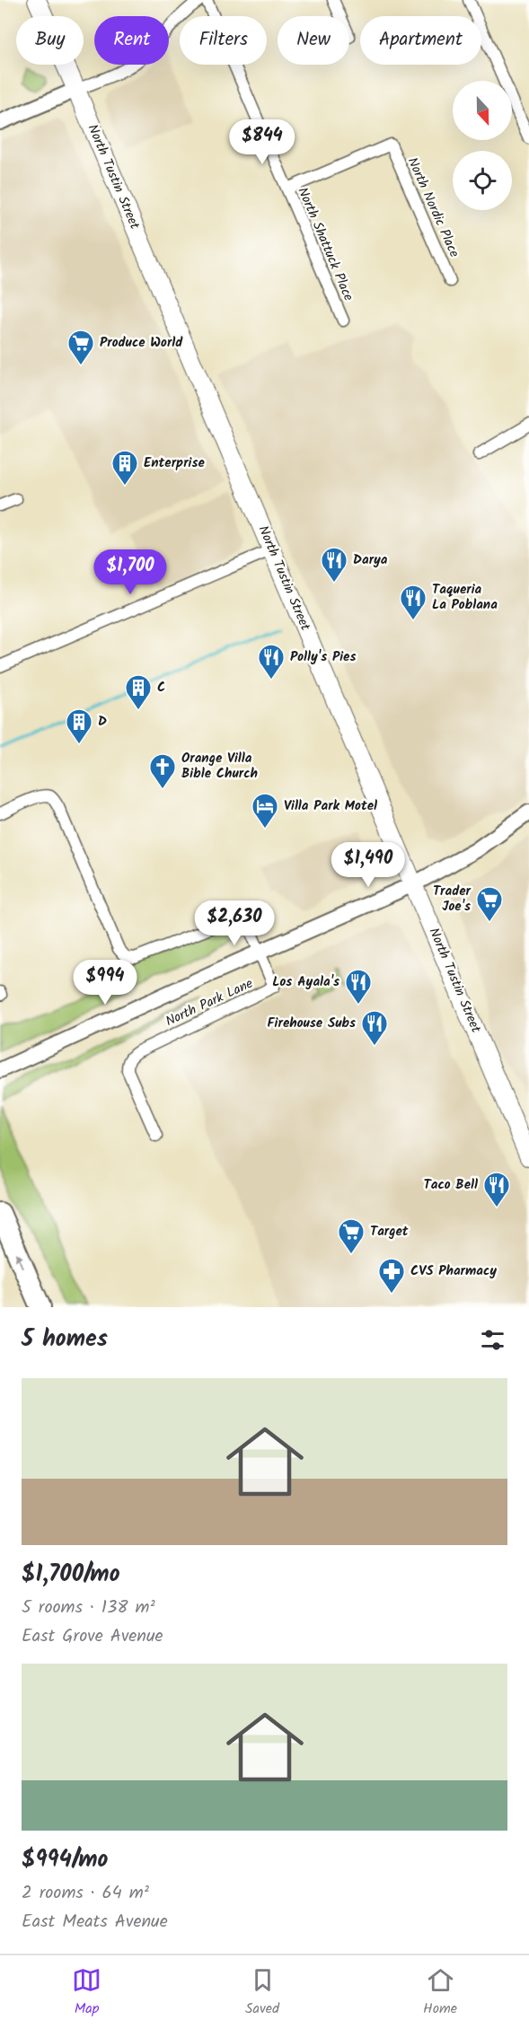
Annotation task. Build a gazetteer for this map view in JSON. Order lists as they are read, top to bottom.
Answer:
{
  "streets": {
    "main road": ["North Tustin Street"],
    "street": ["North Nordic Place", "North Shattuck Place", "North Park Lane"]
  },
  "crossings": [
    ["North Nordic Place", "North Shattuck Place"]
  ],
  "places": {
    "supermarket": ["Produce World", "Trader Joe's", "Target"],
    "building": ["Enterprise", "C", "D"],
    "restaurant": [
      "Darya",
      "Taqueria La Poblana",
      "Polly's Pies",
      "Los Ayala's",
      "Firehouse Subs",
      "Taco Bell"
    ],
    "church": ["Orange Villa Bible Church"],
    "hotel": ["Villa Park Motel"],
    "pharmacy": ["CVS Pharmacy"]
  },
  "north": "bottom",
  "page": {
    "chip": [
      "Buy",
      "Rent",
      "Filters",
      "New",
      "Apartment"
    ],
    "price": [
      "$844",
      "$1,700",
      "$1,490",
      "$2,630",
      "$994"
    ],
    "heading": "5 homes",
    "list": [
      {
        "name": "$1,700/mo",
        "note": "5 rooms · 138 m² · East Grove Avenue"
      },
      {
        "name": "$994/mo",
        "note": "2 rooms · 64 m² · East Meats Avenue"
      }
    ],
    "tabs": ["Map", "Saved", "Home"]
  }
}
